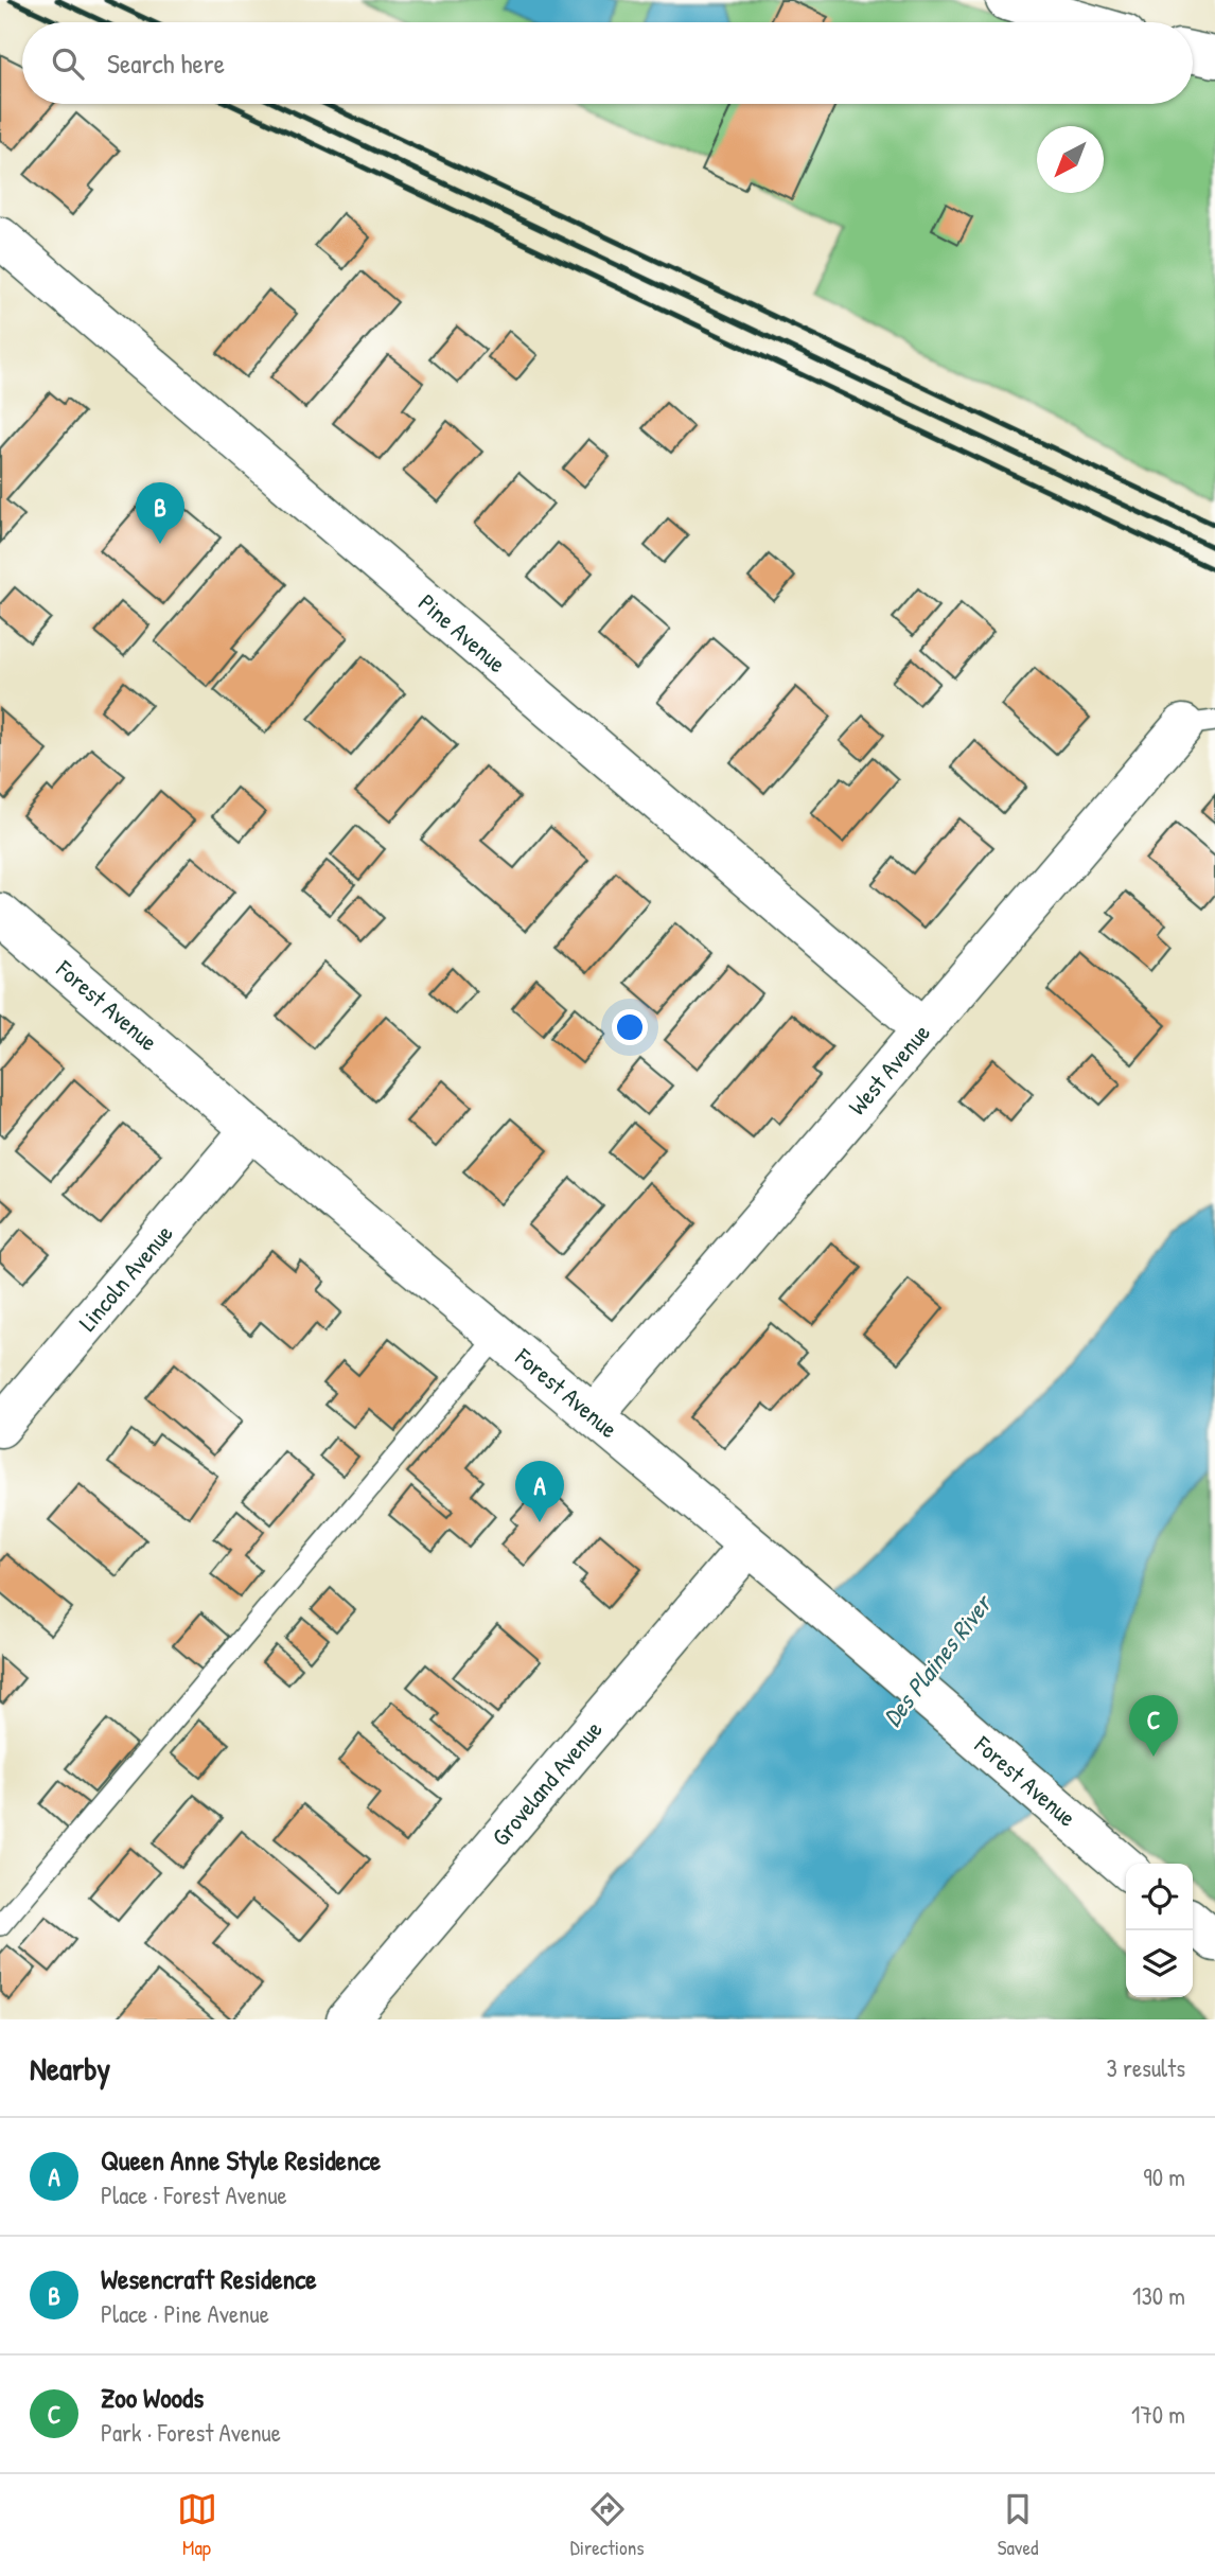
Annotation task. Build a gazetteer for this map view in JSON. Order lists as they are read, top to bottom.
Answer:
{
  "streets": {
    "street": [
      "Pine Avenue",
      "Forest Avenue",
      "West Avenue",
      "Lincoln Avenue",
      "Groveland Avenue"
    ]
  },
  "crossings": [
    ["Pine Avenue", "West Avenue"],
    ["Forest Avenue", "West Avenue"],
    ["Forest Avenue", "Lincoln Avenue"],
    ["Forest Avenue", "Groveland Avenue"]
  ],
  "water": ["Des Plaines River"],
  "north": "bottom left",
  "page": {
    "search": "Search here",
    "pins": ["B", "A", "C"],
    "heading": ["Nearby", "3 results"],
    "list": [
      {
        "mark": "A",
        "name": "Queen Anne Style Residence",
        "note": "Place · Forest Avenue",
        "value": "90 m"
      },
      {
        "mark": "B",
        "name": "Wesencraft Residence",
        "note": "Place · Pine Avenue",
        "value": "130 m"
      },
      {
        "mark": "C",
        "name": "Zoo Woods",
        "note": "Park · Forest Avenue",
        "value": "170 m"
      }
    ],
    "nav": ["Map", "Directions", "Saved"]
  }
}
